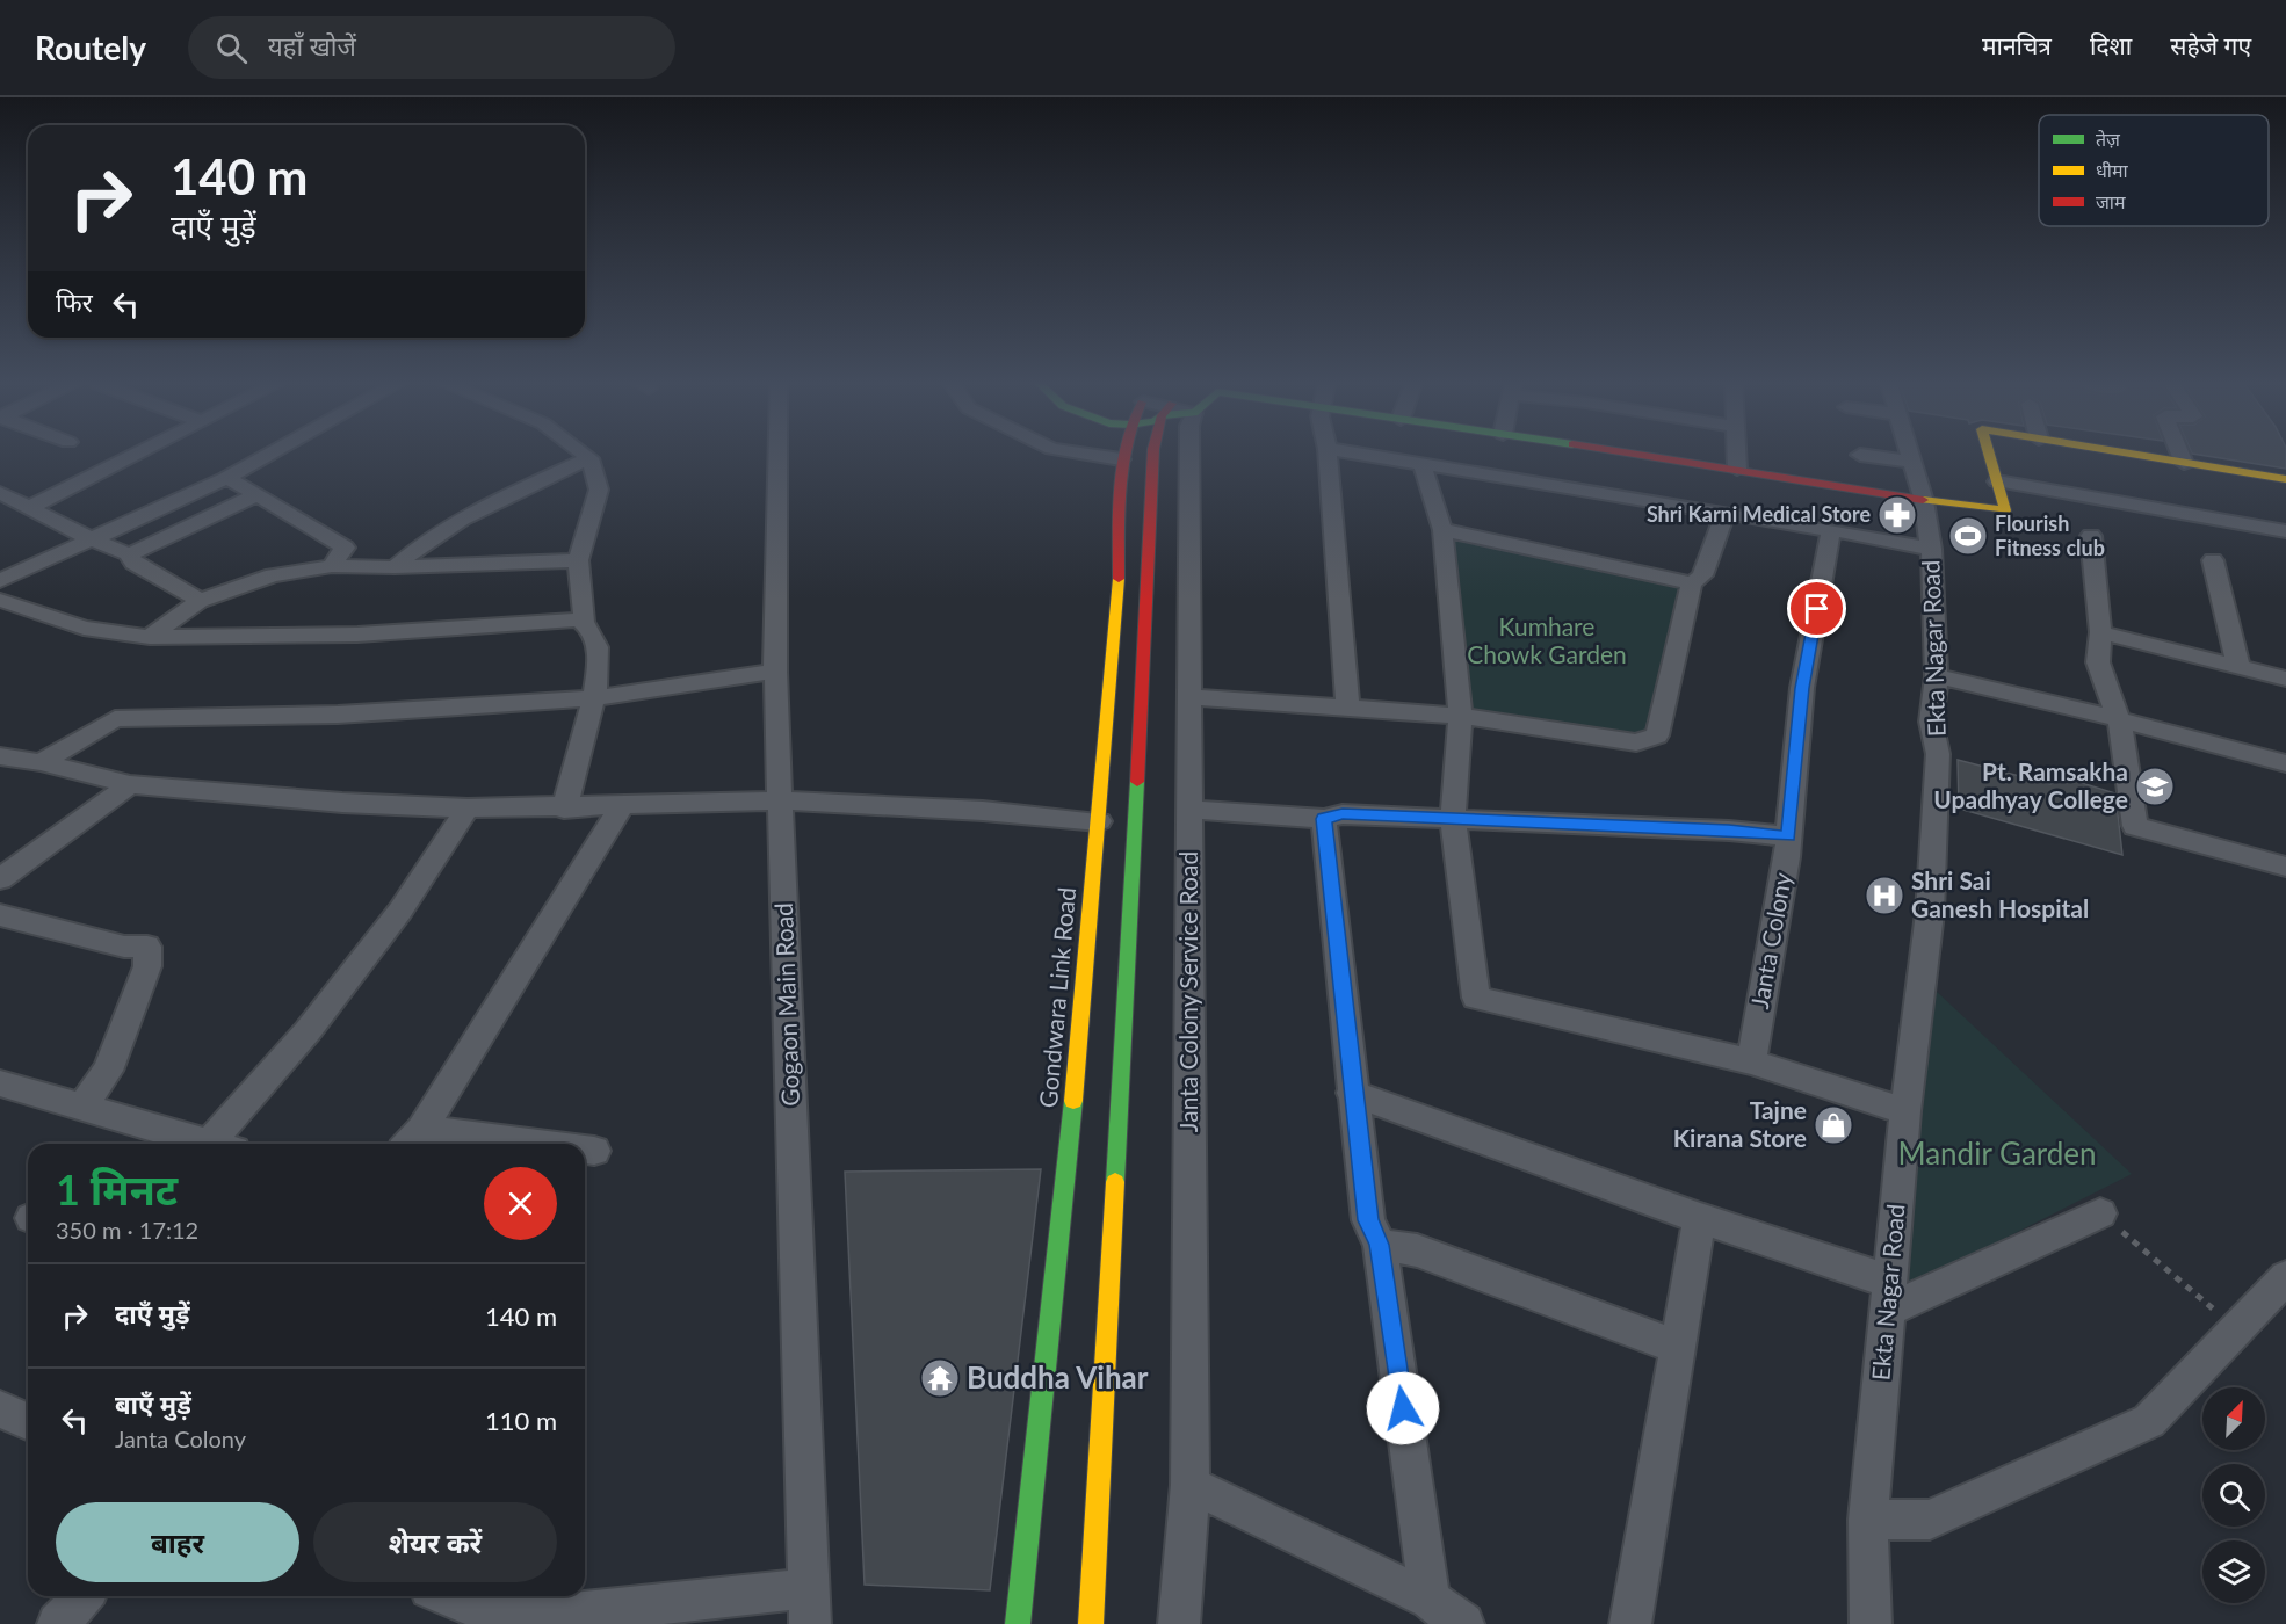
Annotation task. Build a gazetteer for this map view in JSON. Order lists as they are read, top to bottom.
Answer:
{
  "streets": {
    "street": [
      "Ekta Nagar Road",
      "Janta Colony",
      "Janta Colony Service Road",
      "Gondwara Link Road",
      "Gogaon Main Road"
    ]
  },
  "parks": ["Kumhare Chowk Garden", "Mandir Garden"],
  "places": {
    "pharmacy": ["Shri Karni Medical Store"],
    "sports": ["Flourish Fitness club"],
    "school or university": ["Pt. Ramsakha Upadhyay College"],
    "hospital": ["Shri Sai Ganesh Hospital"],
    "shop": ["Tajne Kirana Store"],
    "temple": ["Buddha Vihar"]
  },
  "legend": ["तेज़", "धीमा", "जाम"],
  "north": "top right",
  "page": {
    "header": "Routely",
    "search": "यहाँ खोजें",
    "nav": ["मानचित्र", "दिशा", "सहेजे गए"],
    "turn": ["140 m", "दाएँ मुड़ें"],
    "then": "फिर",
    "heading": ["1 मिनट", "350 m · 17:12"],
    "list": [
      {
        "name": "दाएँ मुड़ें",
        "value": "140 m"
      },
      {
        "name": "बाएँ मुड़ें",
        "note": "Janta Colony",
        "value": "110 m"
      }
    ],
    "buttons": ["बाहर", "शेयर करें"]
  }
}
